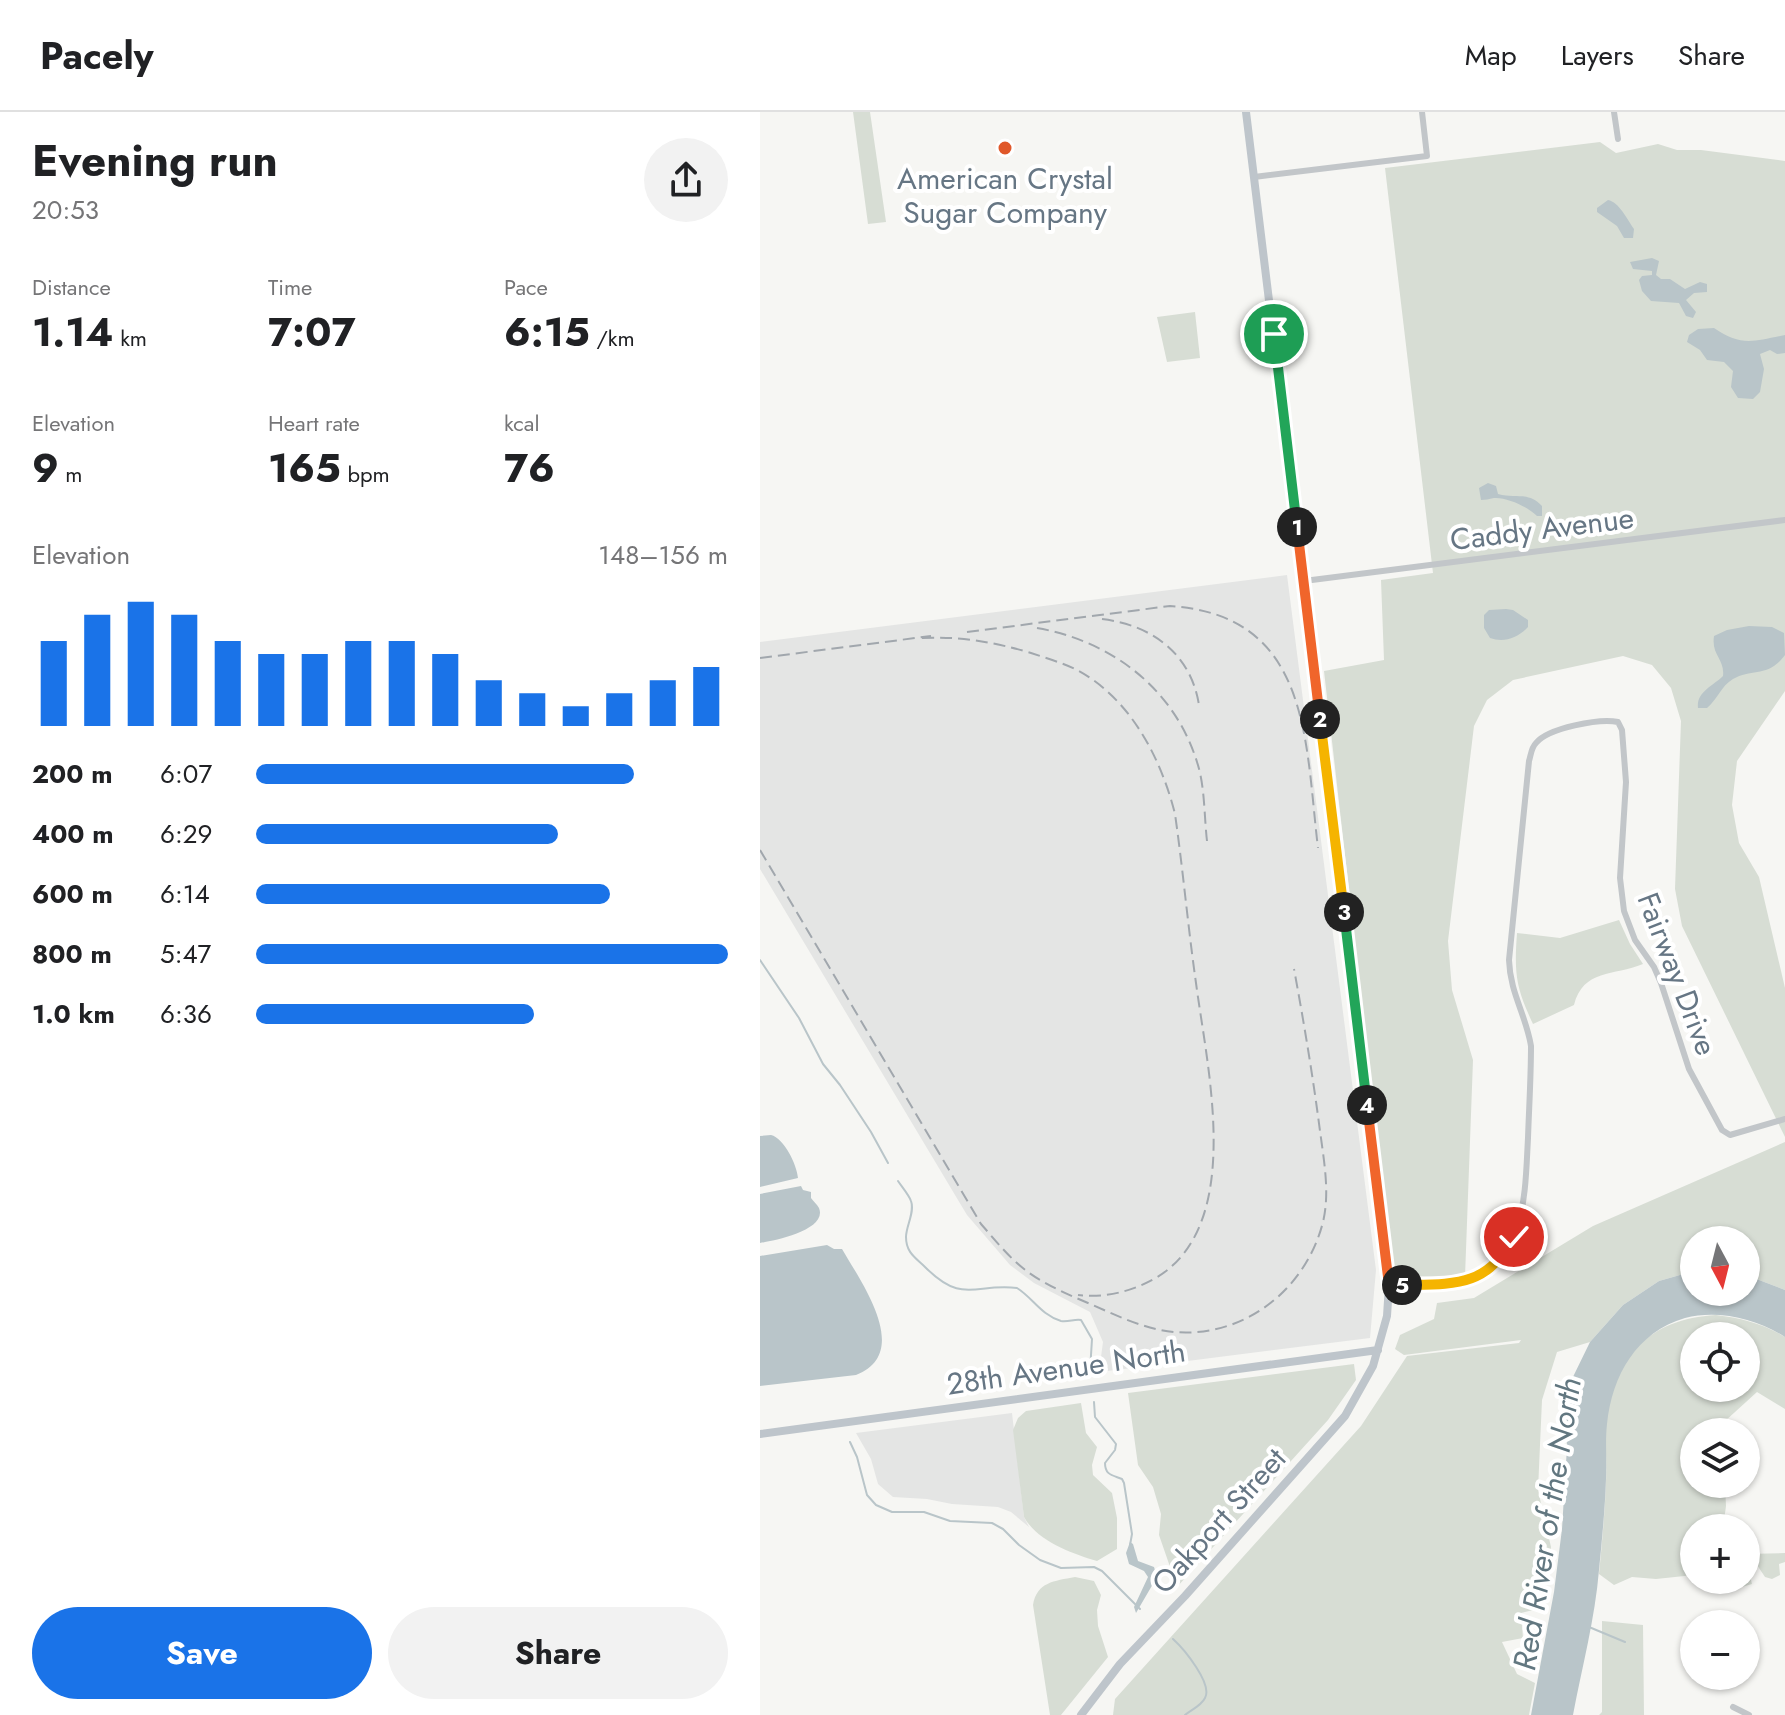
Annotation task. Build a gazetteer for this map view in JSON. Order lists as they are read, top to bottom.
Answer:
{
  "streets": {
    "street": [
      "Caddy Avenue",
      "Fairway Drive",
      "28th Avenue North",
      "Oakport Street"
    ]
  },
  "crossings": [
    ["Caddy Avenue", "Oakport Street"],
    ["Fairway Drive", "Oakport Street"],
    ["28th Avenue North", "Oakport Street"]
  ],
  "water": ["Red River of the North"],
  "places": ["American Crystal Sugar Company"],
  "north": "bottom",
  "page": {
    "header": "Pacely",
    "nav": ["Map", "Layers", "Share"],
    "heading": ["Evening run", "20:53"],
    "stats": [
      ["Distance", "1.14 km"],
      ["Time", "7:07"],
      ["Pace", "6:15 /km"],
      ["Elevation", "9 m"],
      ["Heart rate", "165 bpm"],
      ["kcal", "76"]
    ],
    "pins": [
      "1",
      "2",
      "3",
      "4",
      "5"
    ],
    "chart": ["Elevation", "148–156 m"],
    "list": [
      {
        "name": "200 m",
        "note": "6:07"
      },
      {
        "name": "400 m",
        "note": "6:29"
      },
      {
        "name": "600 m",
        "note": "6:14"
      },
      {
        "name": "800 m",
        "note": "5:47"
      },
      {
        "name": "1.0 km",
        "note": "6:36"
      }
    ],
    "map_buttons": ["+", "−"],
    "buttons": ["Save", "Share"]
  }
}
